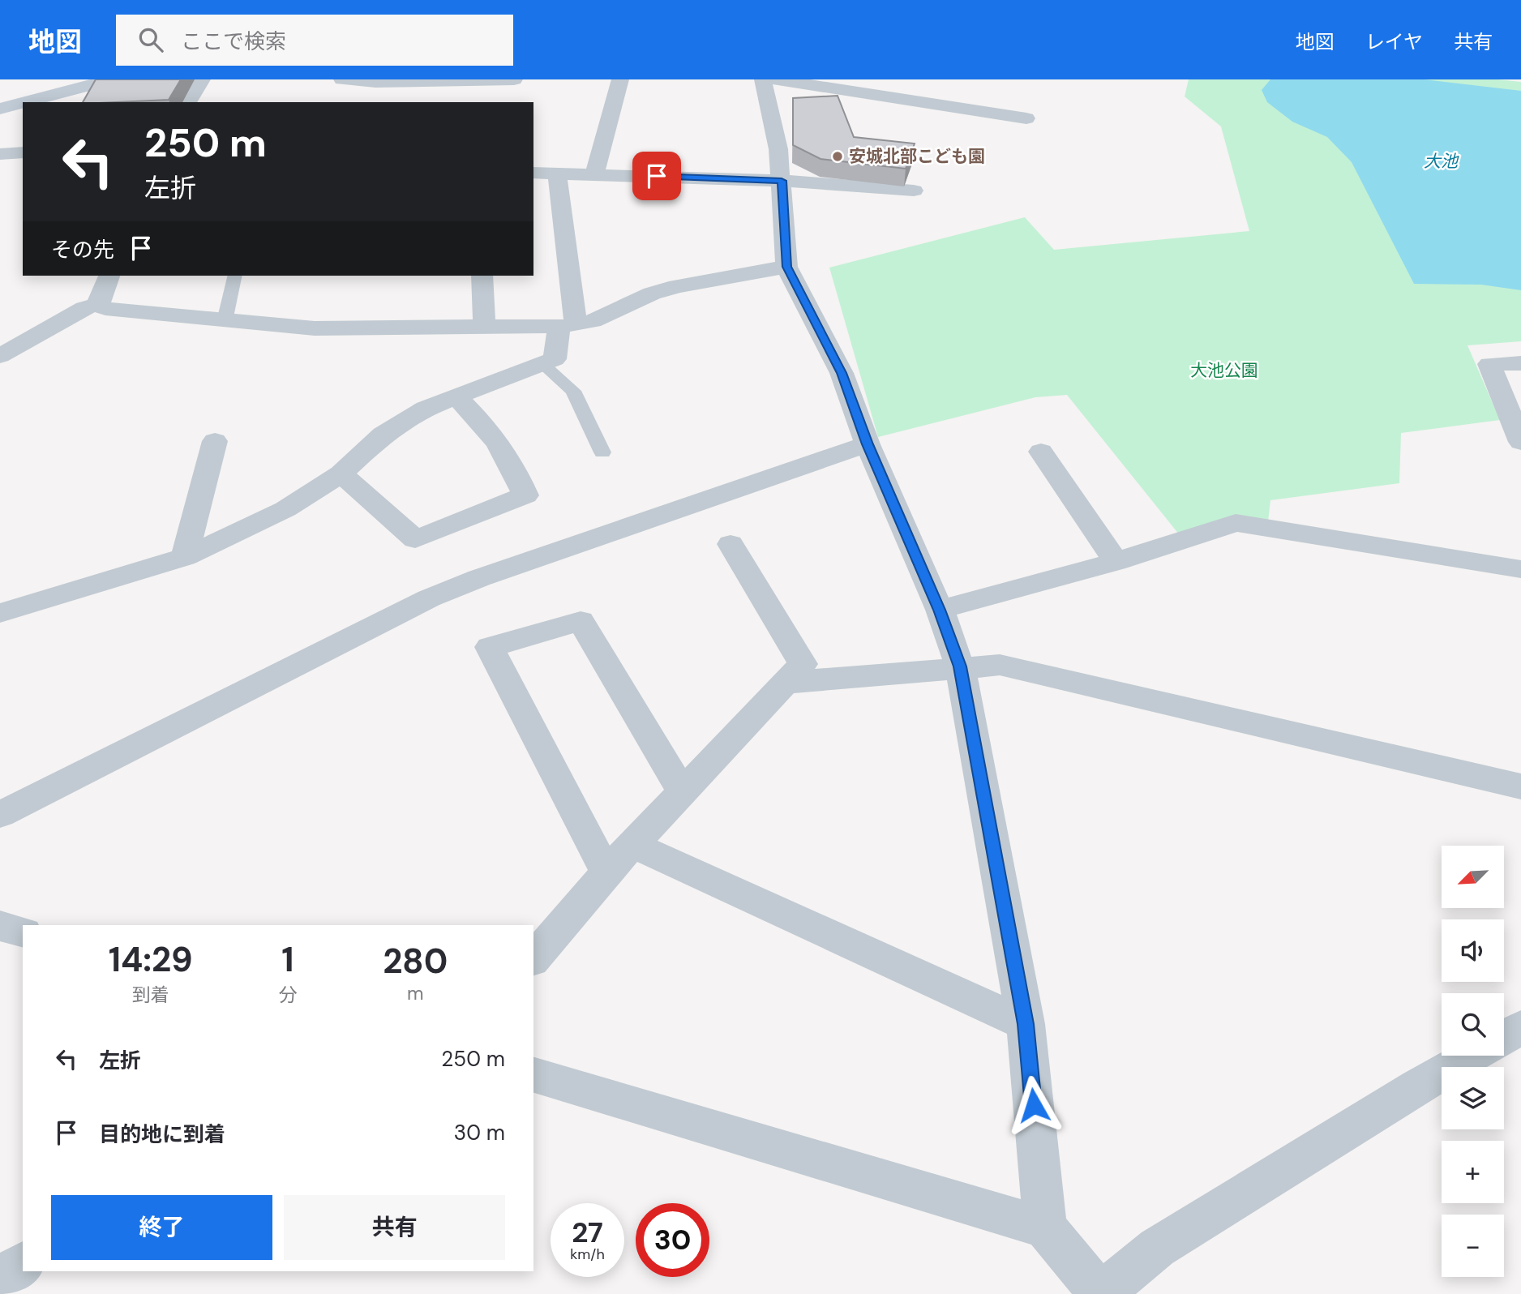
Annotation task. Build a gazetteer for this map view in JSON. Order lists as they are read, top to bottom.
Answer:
{
  "water": ["大池"],
  "parks": ["大池公園"],
  "places": ["安城北部こども園"],
  "north": "bottom left",
  "page": {
    "header": "地図",
    "search": "ここで検索",
    "nav": ["地図", "レイヤ", "共有"],
    "turn": ["250 m", "左折"],
    "then": "その先",
    "map_buttons": ["+", "−"],
    "eta": [
      "14:29",
      "到着",
      "1",
      "分",
      "280",
      "m"
    ],
    "list": [
      {
        "name": "左折",
        "value": "250 m"
      },
      {
        "name": "目的地に到着",
        "value": "30 m"
      }
    ],
    "buttons": ["終了", "共有"],
    "speed": "27 km/h",
    "limit": "30"
  }
}
